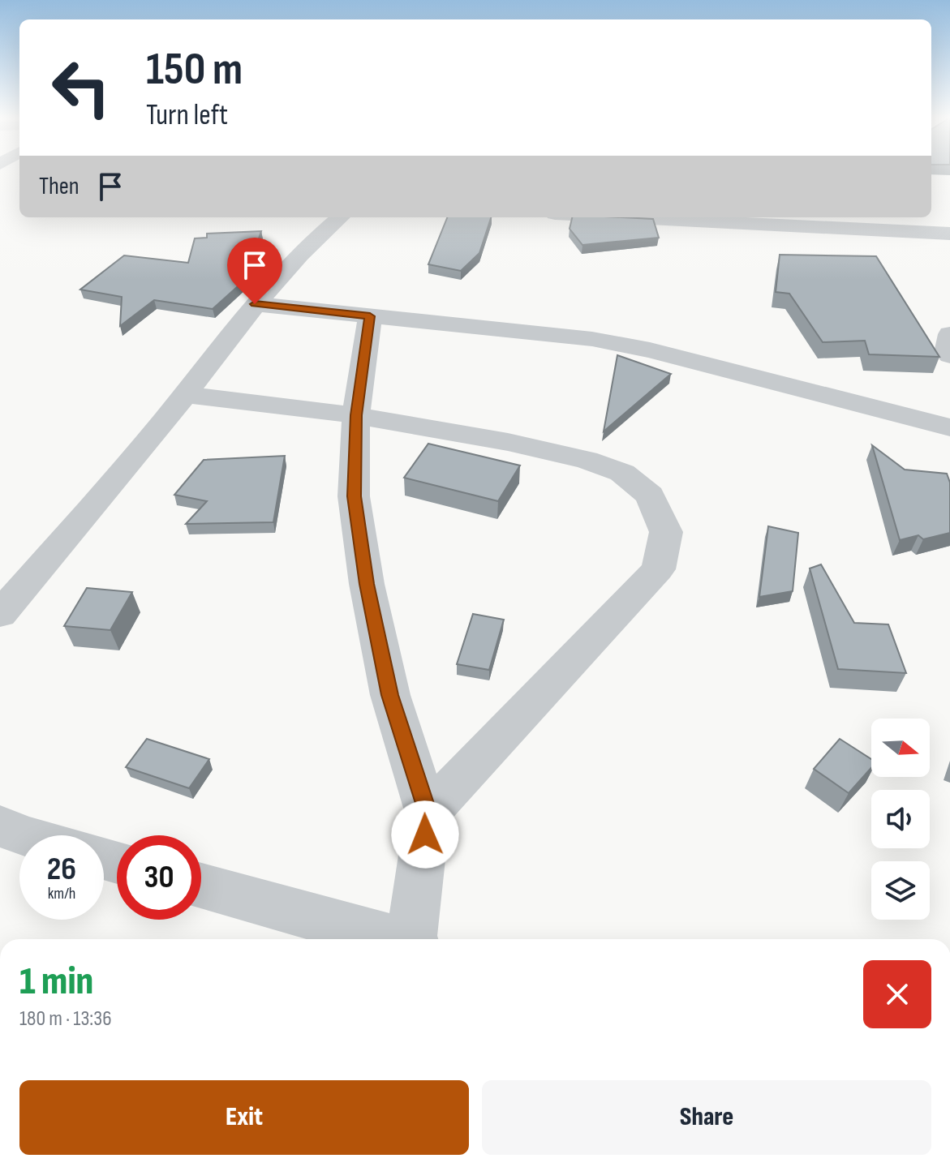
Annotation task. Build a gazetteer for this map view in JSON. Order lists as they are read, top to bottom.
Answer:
{
  "north": "right",
  "page": {
    "turn": ["150 m", "Turn left"],
    "then": "Then",
    "speed": "26 km/h",
    "limit": "30",
    "heading": ["1 min", "180 m · 13:36"],
    "buttons": ["Exit", "Share"]
  }
}
